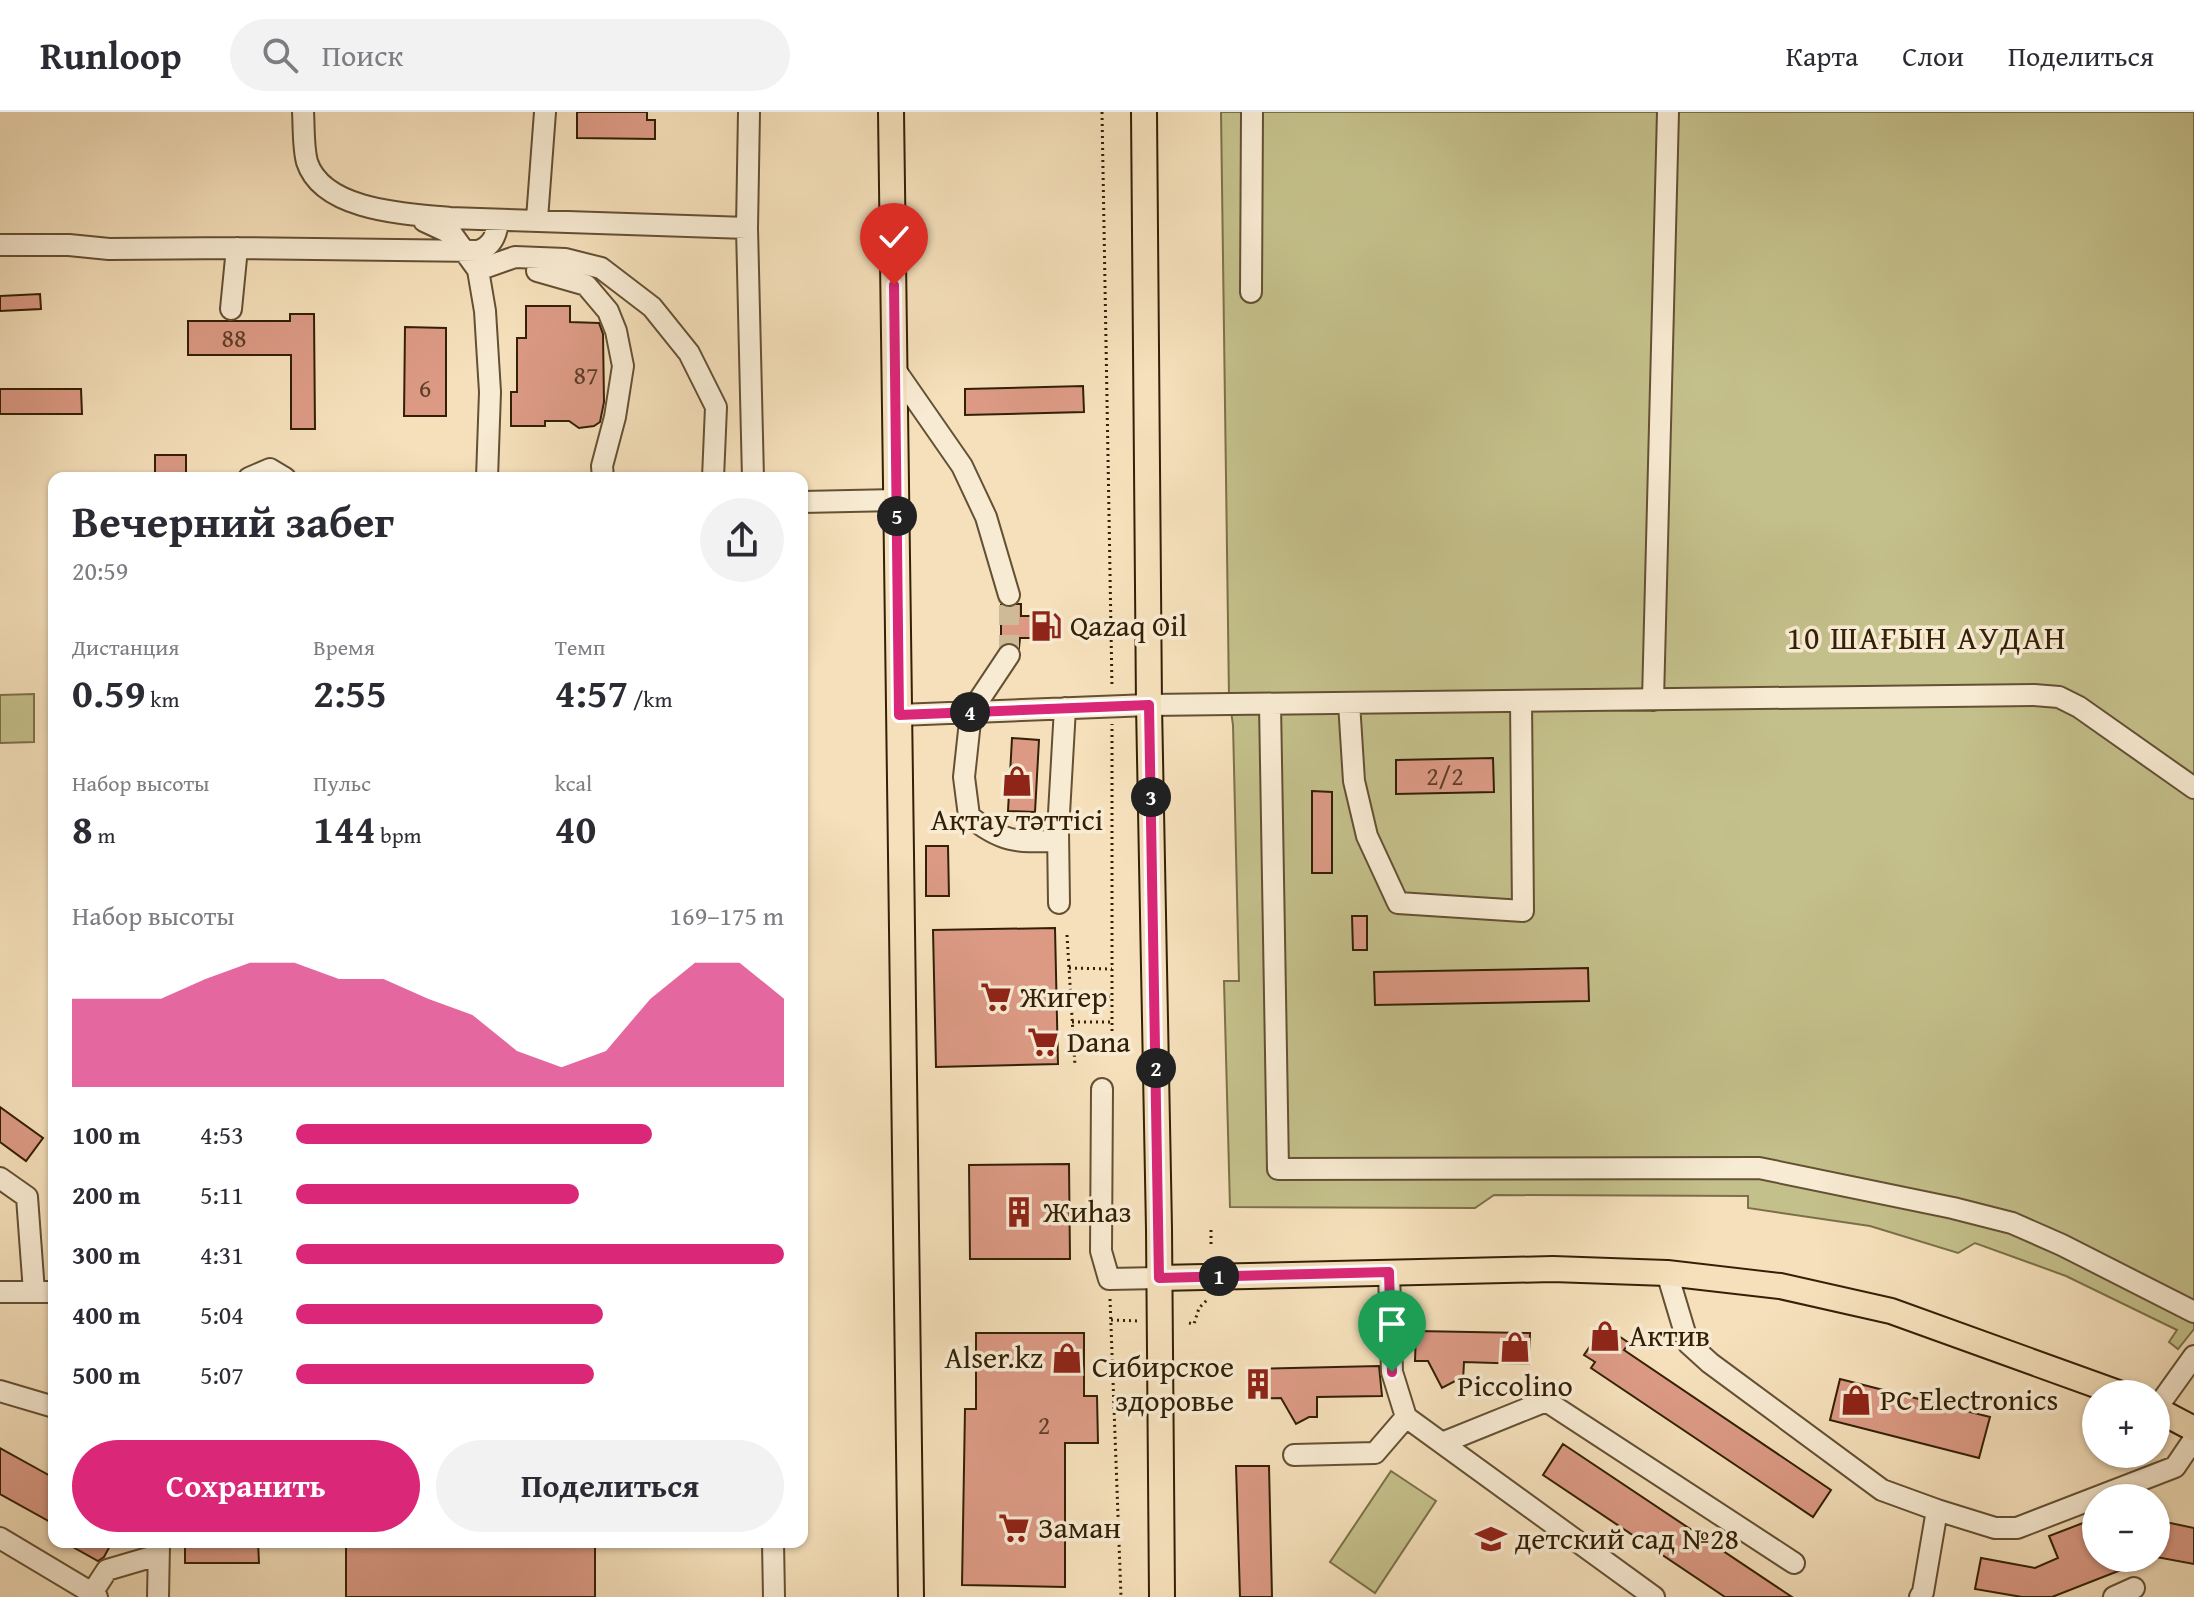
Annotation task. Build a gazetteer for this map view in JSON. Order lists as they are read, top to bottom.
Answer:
{
  "districts": ["10 ШАҒЫН АУДАН"],
  "places": {
    "fuel station": ["Qazaq Oil"],
    "shop": [
      "Ақтау тәттісі",
      "Актив",
      "Piccolino",
      "Alser.kz",
      "PC Electronics"
    ],
    "supermarket": ["Жигер", "Dana", "Заман"],
    "building": ["Жиhаз", "Сибирское здоровье"],
    "school or university": ["детский сад №28"]
  },
  "house_numbers": [
    "88",
    "87",
    "6",
    "2/2",
    "2"
  ],
  "page": {
    "header": "Runloop",
    "search": "Поиск",
    "nav": ["Карта", "Слои", "Поделиться"],
    "heading": ["Вечерний забег", "20:59"],
    "pins": [
      "5",
      "4",
      "3",
      "2",
      "1"
    ],
    "stats": [
      ["Дистанция", "0.59 km"],
      ["Время", "2:55"],
      ["Темп", "4:57 /km"],
      ["Набор высоты", "8 m"],
      ["Пульс", "144 bpm"],
      ["kcal", "40"]
    ],
    "chart": ["Набор высоты", "169–175 m"],
    "list": [
      {
        "name": "100 m",
        "note": "4:53"
      },
      {
        "name": "200 m",
        "note": "5:11"
      },
      {
        "name": "300 m",
        "note": "4:31"
      },
      {
        "name": "400 m",
        "note": "5:04"
      },
      {
        "name": "500 m",
        "note": "5:07"
      }
    ],
    "map_buttons": ["+", "−"],
    "buttons": ["Сохранить", "Поделиться"]
  }
}
